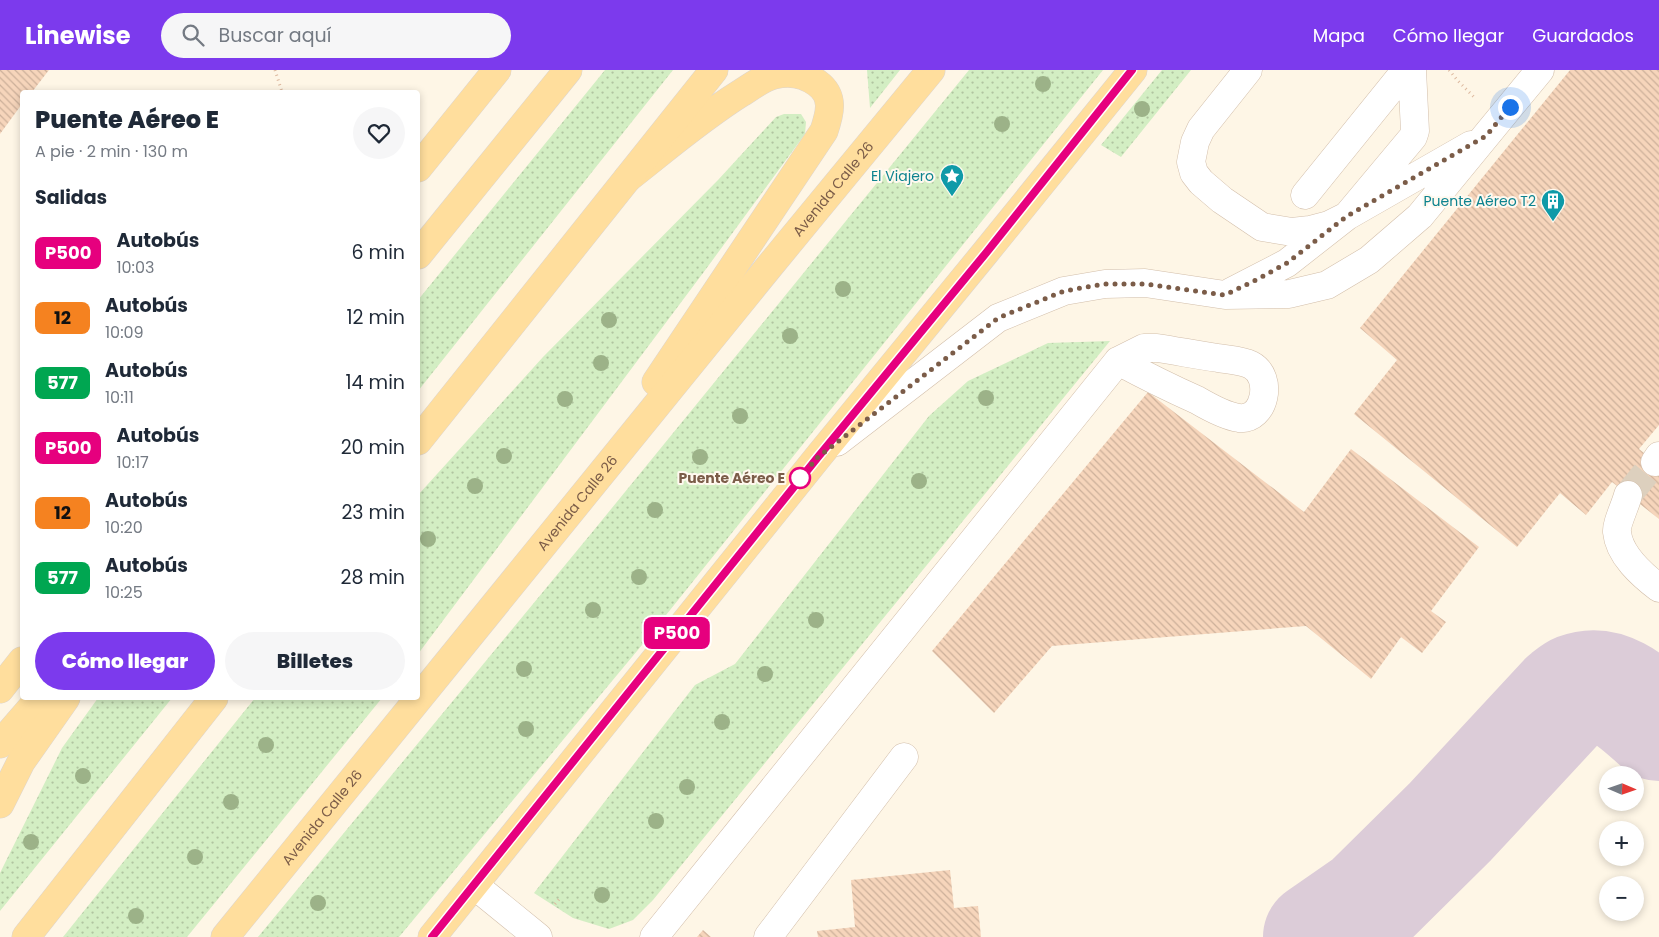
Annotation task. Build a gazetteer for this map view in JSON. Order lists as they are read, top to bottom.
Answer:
{
  "streets": {
    "main road": ["Avenida Calle 26"]
  },
  "places": {
    "place": ["El Viajero"],
    "building": ["Puente Aéreo T2"],
    "other": ["Puente Aéreo E"]
  },
  "lines": ["bus line P500"],
  "north": "right",
  "page": {
    "header": "Linewise",
    "search": "Buscar aquí",
    "nav": ["Mapa", "Cómo llegar", "Guardados"],
    "on_map": "P500",
    "heading": [
      ["Puente Aéreo E", "A pie · 2 min · 130 m"],
      "Salidas"
    ],
    "list": [
      {
        "mark": "P500",
        "name": "Autobús",
        "note": "10:03",
        "value": "6 min"
      },
      {
        "mark": "12",
        "name": "Autobús",
        "note": "10:09",
        "value": "12 min"
      },
      {
        "mark": "577",
        "name": "Autobús",
        "note": "10:11",
        "value": "14 min"
      },
      {
        "mark": "P500",
        "name": "Autobús",
        "note": "10:17",
        "value": "20 min"
      },
      {
        "mark": "12",
        "name": "Autobús",
        "note": "10:20",
        "value": "23 min"
      },
      {
        "mark": "577",
        "name": "Autobús",
        "note": "10:25",
        "value": "28 min"
      }
    ],
    "buttons": ["Cómo llegar", "Billetes"],
    "map_buttons": ["+", "−"]
  }
}
